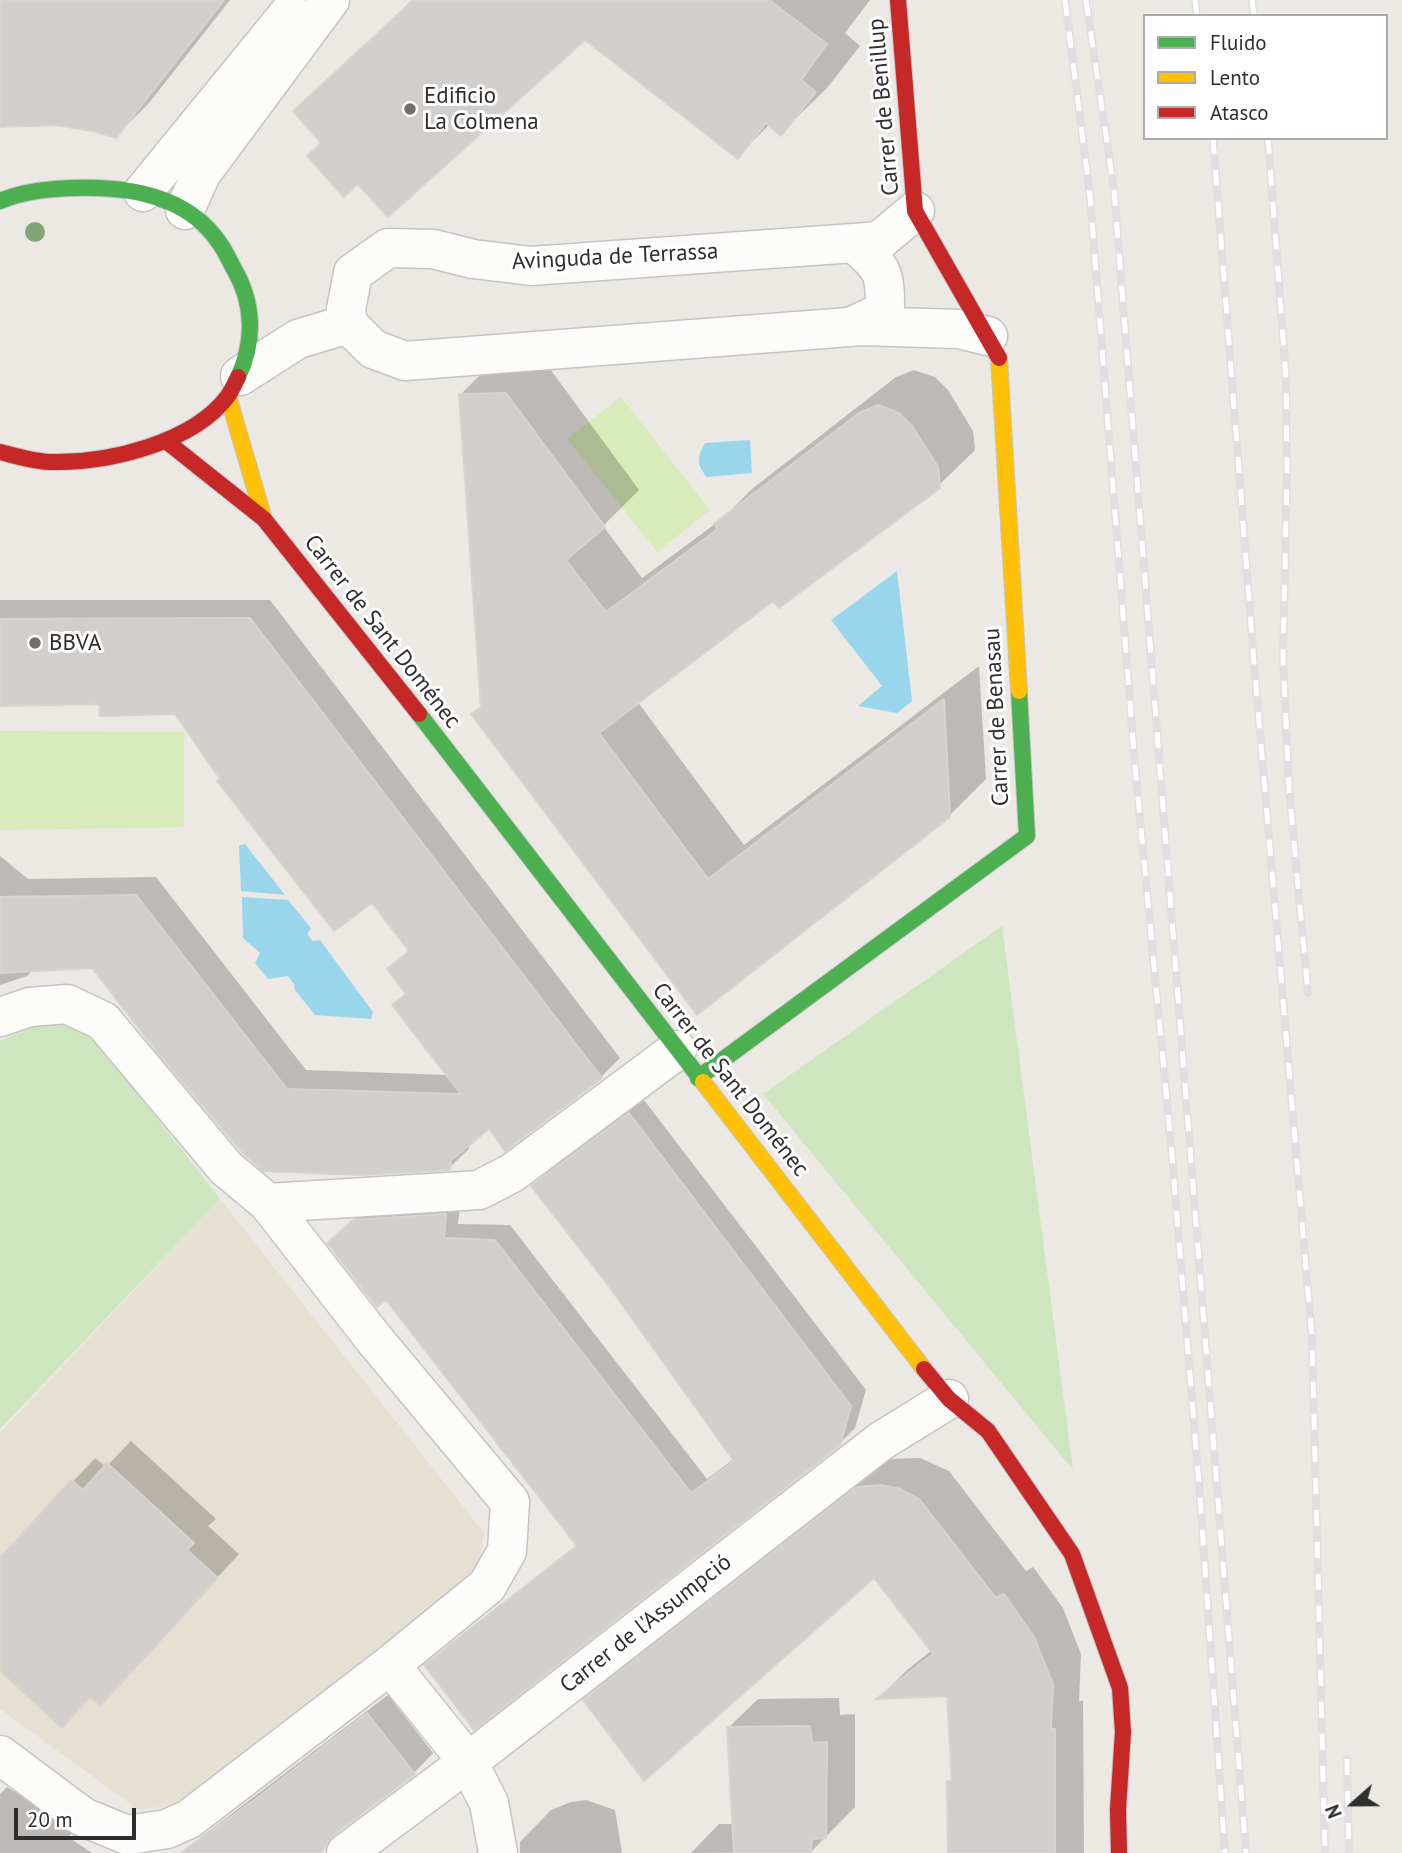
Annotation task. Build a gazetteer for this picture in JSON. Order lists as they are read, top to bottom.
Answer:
{
  "streets": {
    "street": [
      "Carrer de Benillup",
      "Avinguda de Terrassa",
      "Carrer de Sant Doménec",
      "Carrer de Benasau",
      "Carrer de l'Assumpció"
    ]
  },
  "crossings": [
    ["Carrer de Benillup", "Avinguda de Terrassa"],
    ["Carrer de Benillup", "Carrer de Benasau"],
    ["Avinguda de Terrassa", "Carrer de Benasau"],
    ["Carrer de Sant Doménec", "Carrer de Benasau"],
    ["Carrer de Sant Doménec", "Carrer de l'Assumpció"]
  ],
  "places": ["Edificio La Colmena", "BBVA"],
  "legend": ["Fluido", "Lento", "Atasco"],
  "scale_bar": "20 m",
  "north": "left"
}
